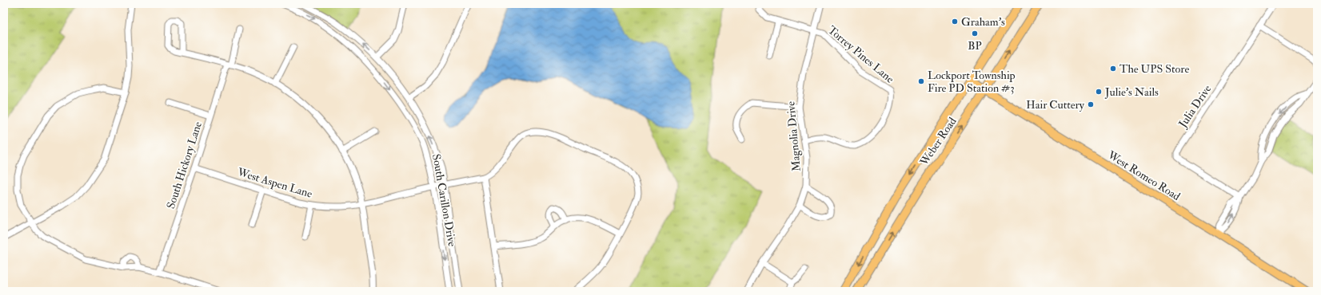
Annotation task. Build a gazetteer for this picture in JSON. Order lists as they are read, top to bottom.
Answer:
{
  "streets": {
    "main road": ["Weber Road", "West Romeo Road"],
    "street": [
      "Torrey Pines Lane",
      "Julia Drive",
      "Magnolia Drive",
      "South Hickory Lane",
      "West Aspen Lane",
      "South Carillon Drive"
    ]
  },
  "crossings": [
    ["Torrey Pines Lane", "Magnolia Drive"],
    ["Weber Road", "West Romeo Road"],
    ["South Hickory Lane", "West Aspen Lane"],
    ["West Aspen Lane", "South Carillon Drive"]
  ],
  "places": [
    "Graham's",
    "BP",
    "The UPS Store",
    "Lockport Township Fire PD Station #3",
    "Julie's Nails",
    "Hair Cuttery"
  ]
}
